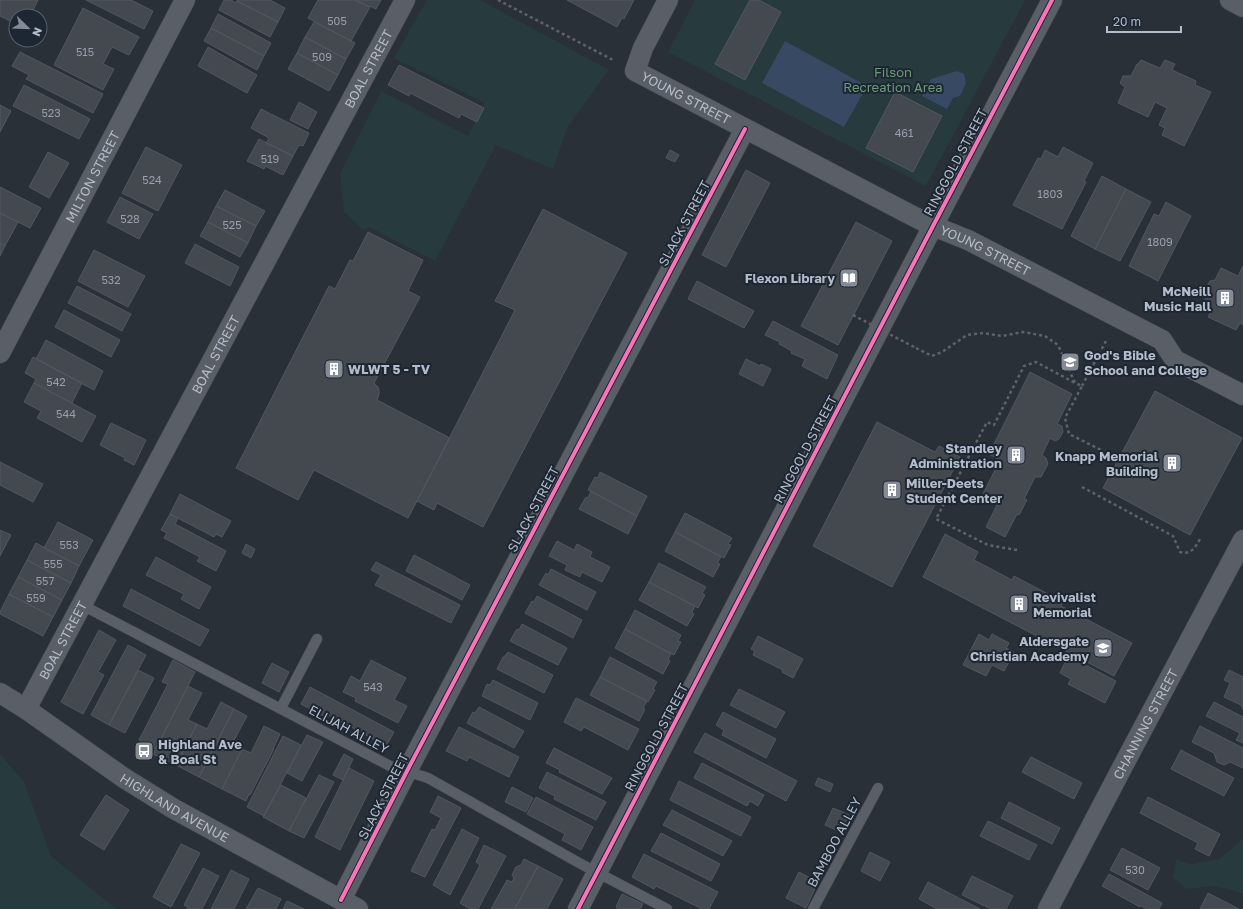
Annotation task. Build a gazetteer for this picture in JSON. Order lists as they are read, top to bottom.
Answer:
{
  "streets": {
    "street": [
      "BOAL STREET",
      "YOUNG STREET",
      "RINGGOLD STREET",
      "MILTON STREET",
      "SLACK STREET",
      "CHANNING STREET",
      "HIGHLAND AVENUE"
    ],
    "lane": ["ELIJAH ALLEY", "BAMBOO ALLEY"]
  },
  "crossings": [
    ["BOAL STREET", "ELIJAH ALLEY"],
    ["BOAL STREET", "HIGHLAND AVENUE"],
    ["YOUNG STREET", "RINGGOLD STREET"],
    ["YOUNG STREET", "SLACK STREET"],
    ["RINGGOLD STREET", "ELIJAH ALLEY"],
    ["SLACK STREET", "ELIJAH ALLEY"],
    ["SLACK STREET", "HIGHLAND AVENUE"]
  ],
  "parks": ["Filson Recreation Area"],
  "places": {
    "library": ["Flexon Library"],
    "building": [
      "McNeill Music Hall",
      "WLWT 5 - TV",
      "Standley Administration",
      "Knapp Memorial Building",
      "Miller-Deets Student Center",
      "Revivalist Memorial"
    ],
    "school or university": ["God's Bible School and College", "Aldersgate Christian Academy"],
    "bus stop": ["Highland Ave & Boal St"]
  },
  "house_numbers": [
    "505",
    "515",
    "509",
    "523",
    "461",
    "519",
    "524",
    "1803",
    "528",
    "525",
    "1809",
    "532",
    "542",
    "544",
    "553",
    "555",
    "557",
    "559",
    "543",
    "530"
  ],
  "scale_bar": "20 m",
  "north": "bottom right"
}
